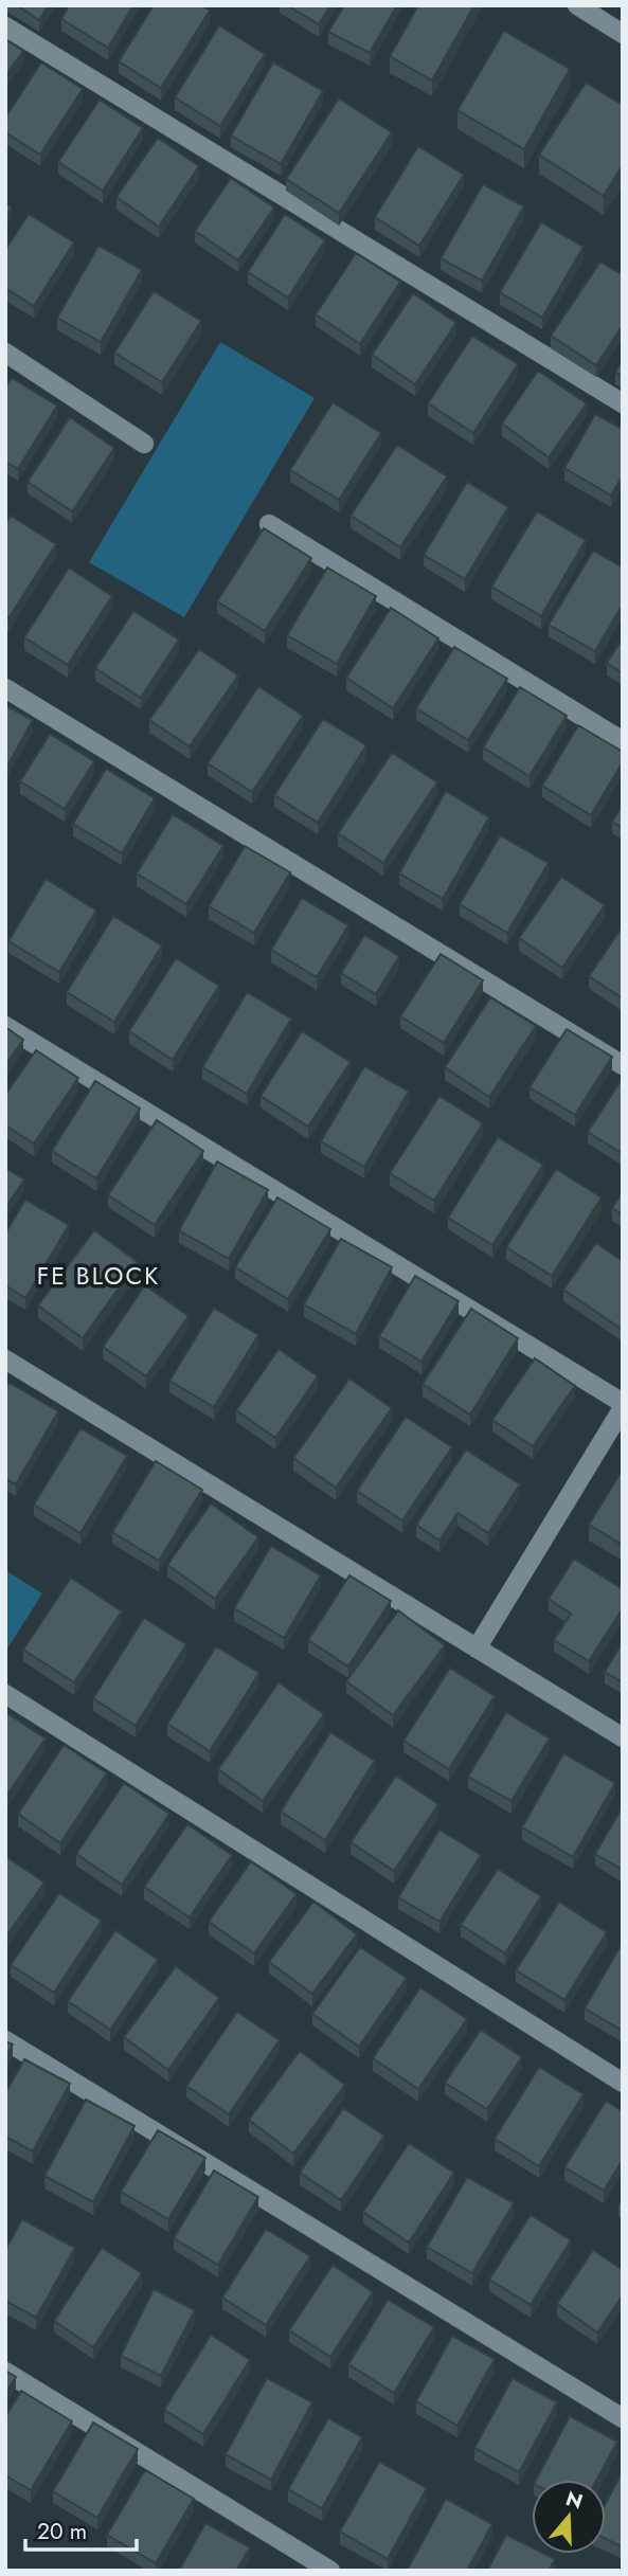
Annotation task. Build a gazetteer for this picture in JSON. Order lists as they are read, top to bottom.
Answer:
{
  "districts": ["FE BLOCK"],
  "scale_bar": "20 m",
  "north": "top"
}
